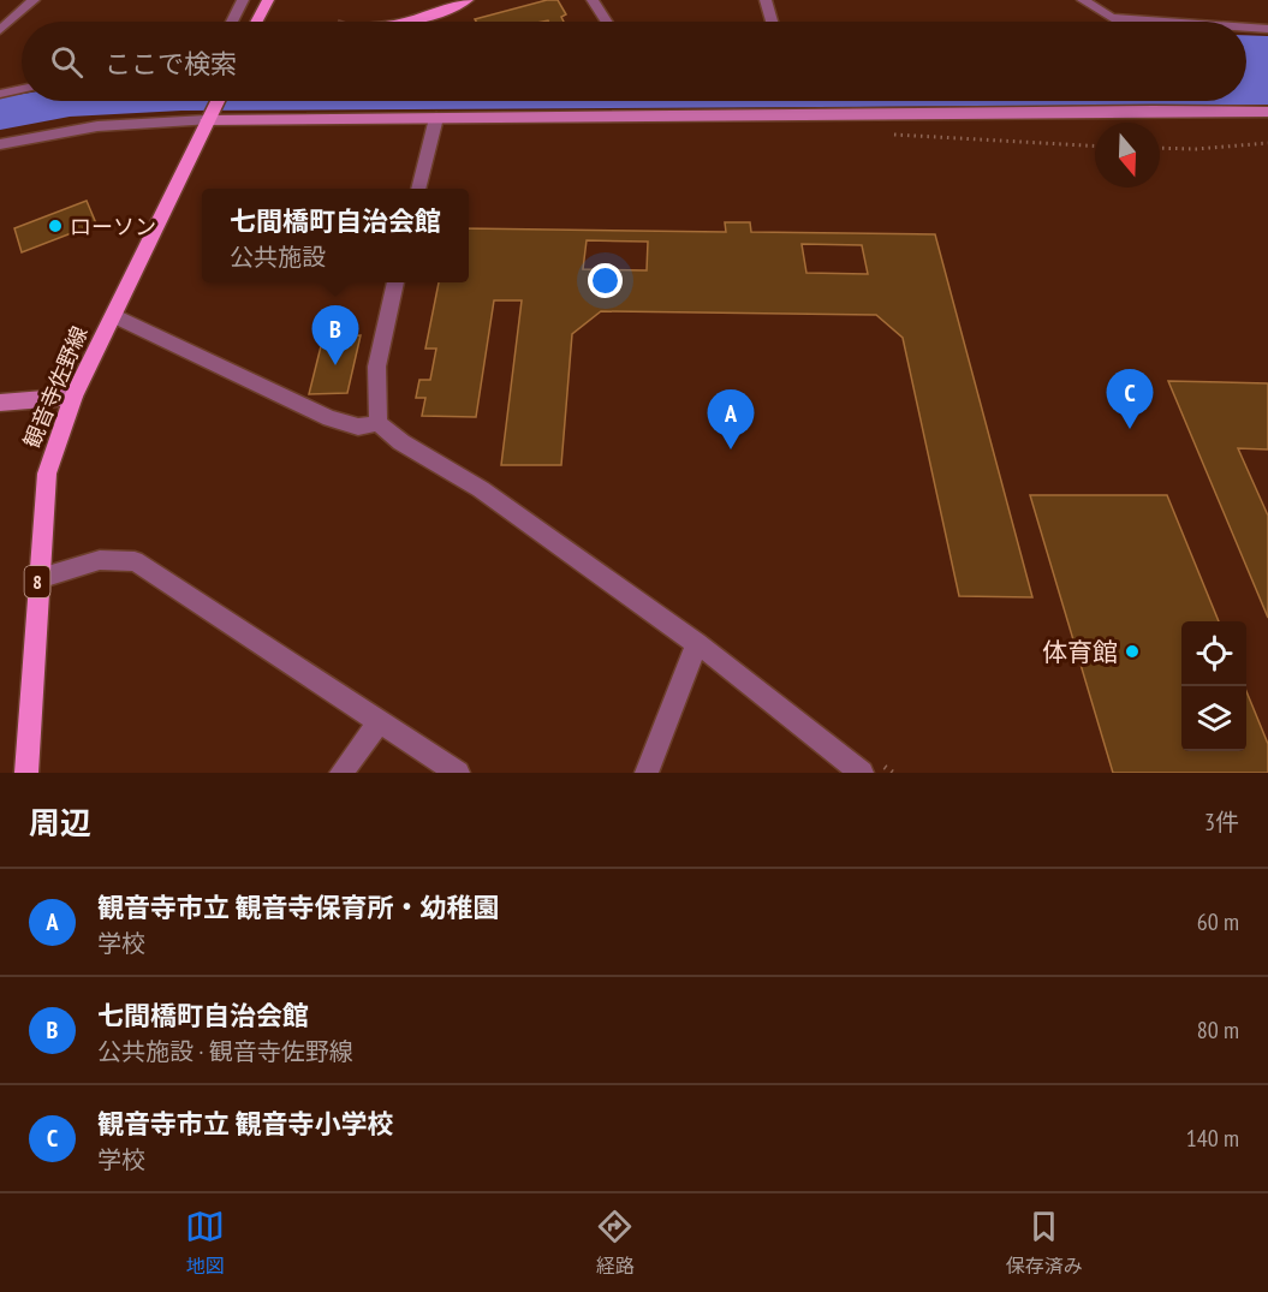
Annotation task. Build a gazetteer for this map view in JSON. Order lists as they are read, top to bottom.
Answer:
{
  "streets": {
    "main road": ["観音寺佐野線", "8"]
  },
  "places": ["ローソン", "体育館"],
  "north": "bottom",
  "page": {
    "search": "ここで検索",
    "popup": ["七間橋町自治会館", "公共施設"],
    "pins": ["B", "C", "A"],
    "heading": ["周辺", "3件"],
    "list": [
      {
        "mark": "A",
        "name": "観音寺市立 観音寺保育所・幼稚園",
        "note": "学校",
        "value": "60 m"
      },
      {
        "mark": "B",
        "name": "七間橋町自治会館",
        "note": "公共施設 · 観音寺佐野線",
        "value": "80 m"
      },
      {
        "mark": "C",
        "name": "観音寺市立 観音寺小学校",
        "note": "学校",
        "value": "140 m"
      }
    ],
    "nav": ["地図", "経路", "保存済み"]
  }
}
